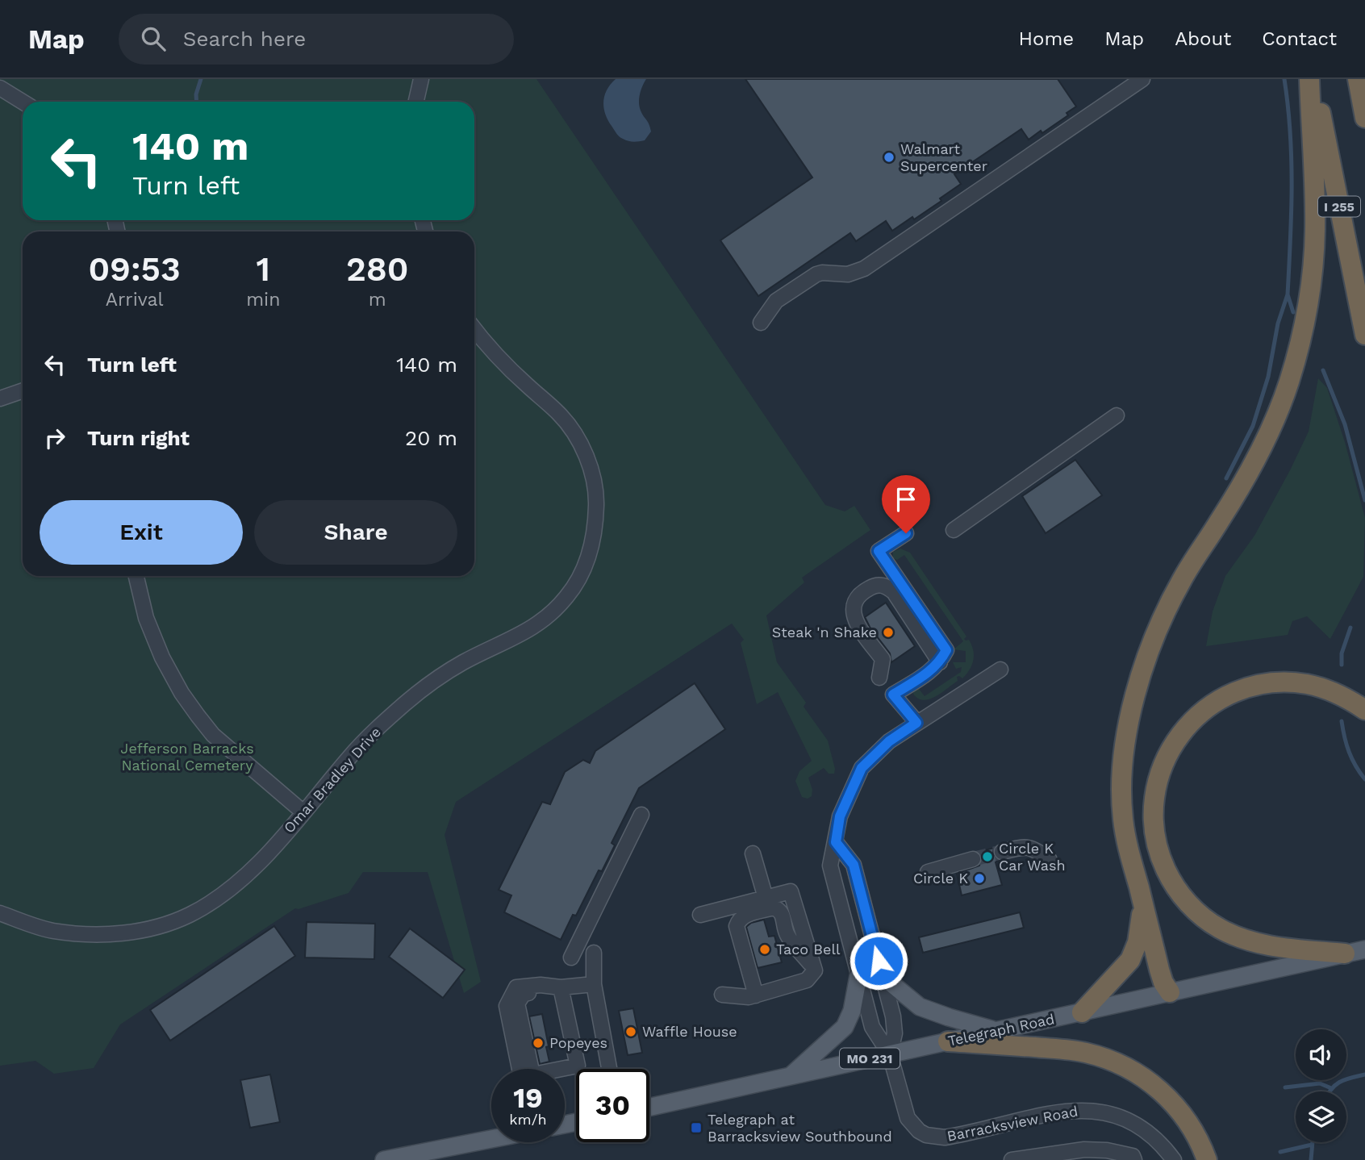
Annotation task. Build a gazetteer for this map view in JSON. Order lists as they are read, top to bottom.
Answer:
{
  "streets": {
    "highway": ["I 255"],
    "main road": ["Telegraph Road", "MO 231"],
    "street": ["Omar Bradley Drive", "Barracksview Road"]
  },
  "crossings": [
    ["Telegraph Road", "Barracksview Road"]
  ],
  "parks": ["Jefferson Barracks National Cemetery"],
  "places": {
    "other": [
      "Walmart Supercenter",
      "Steak 'n Shake",
      "Circle K Car Wash",
      "Circle K",
      "Taco Bell",
      "Waffle House",
      "Popeyes"
    ],
    "transit": ["Telegraph at Barracksview Southbound"]
  },
  "page": {
    "header": "Map",
    "search": "Search here",
    "nav": [
      "Home",
      "Map",
      "About",
      "Contact"
    ],
    "turn": ["140 m", "Turn left"],
    "eta": [
      "09:53",
      "Arrival",
      "1",
      "min",
      "280",
      "m"
    ],
    "list": [
      {
        "name": "Turn left",
        "value": "140 m"
      },
      {
        "name": "Turn right",
        "value": "20 m"
      }
    ],
    "buttons": ["Exit", "Share"],
    "speed": "19 km/h",
    "limit": "30"
  }
}
